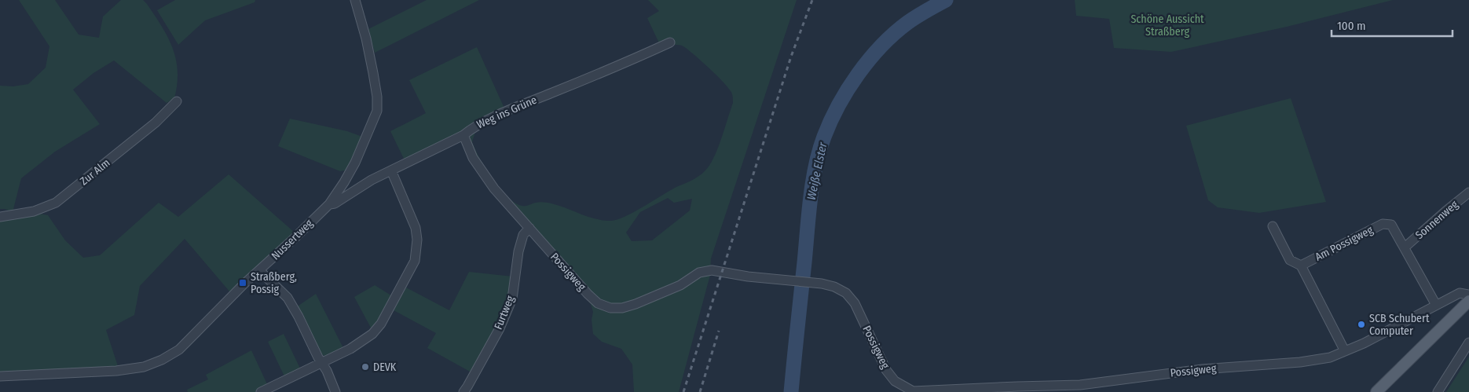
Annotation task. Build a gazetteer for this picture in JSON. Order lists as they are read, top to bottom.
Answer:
{
  "streets": {
    "street": [
      "Weg ins Grüne",
      "Zur Alm",
      "Sonnenweg",
      "Nussertweg",
      "Am Possigweg",
      "Possigweg",
      "Furtweg"
    ]
  },
  "crossings": [
    ["Weg ins Grüne", "Nussertweg"],
    ["Weg ins Grüne", "Possigweg"],
    ["Sonnenweg", "Am Possigweg"],
    ["Am Possigweg", "Possigweg"],
    ["Possigweg", "Furtweg"]
  ],
  "water": ["Weiße Elster"],
  "parks": ["Schöne Aussicht Straßberg"],
  "places": {
    "transit": ["Straßberg, Possig"],
    "other": ["SCB Schubert Computer", "DEVK"]
  },
  "scale_bar": "100 m"
}
